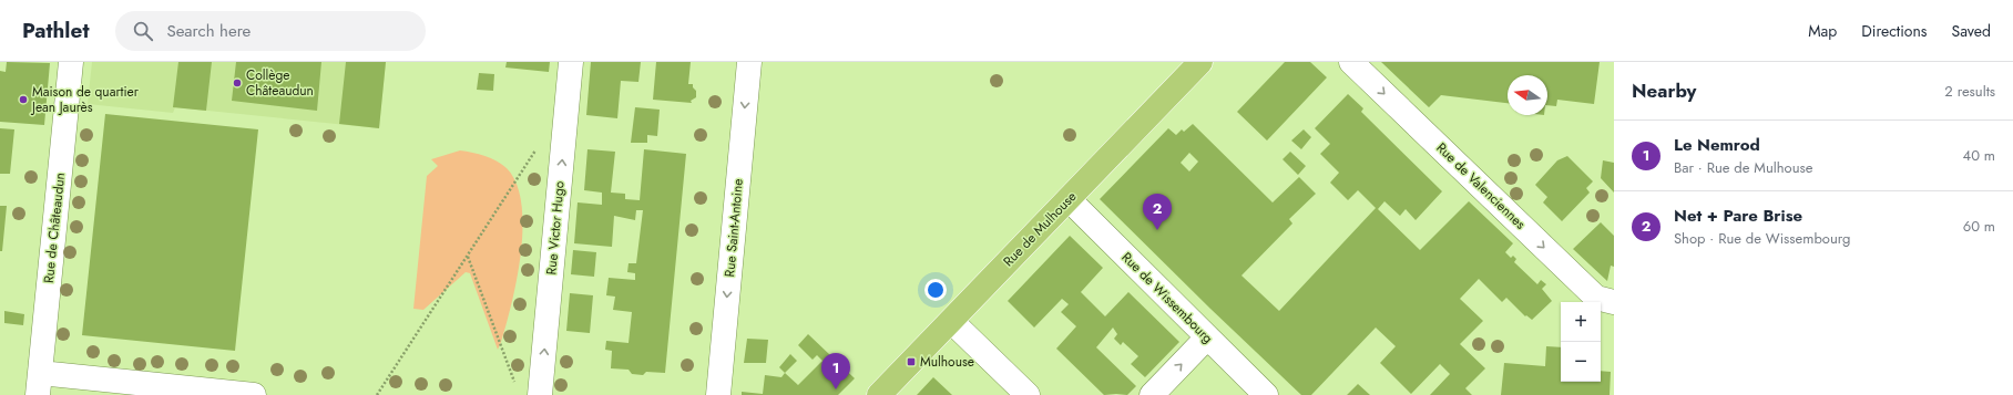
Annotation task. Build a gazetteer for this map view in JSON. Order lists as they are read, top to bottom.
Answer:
{
  "streets": {
    "main road": ["Rue de Mulhouse"],
    "street": [
      "Rue de Valenciennes",
      "Rue de Châteaudun",
      "Rue Victor Hugo",
      "Rue Saint-Antoine",
      "Rue de Wissembourg"
    ]
  },
  "crossings": [
    ["Rue de Mulhouse", "Rue de Wissembourg"]
  ],
  "one_way": ["Rue de Valenciennes", "Rue Victor Hugo", "Rue Saint-Antoine"],
  "places": {
    "other": ["Collège Châteaudun", "Maison de quartier Jean Jaurès"],
    "transit": ["Mulhouse"]
  },
  "north": "left",
  "page": {
    "header": "Pathlet",
    "search": "Search here",
    "nav": ["Map", "Directions", "Saved"],
    "heading": ["Nearby", "2 results"],
    "list": [
      {
        "mark": "1",
        "name": "Le Nemrod",
        "note": "Bar · Rue de Mulhouse",
        "value": "40 m"
      },
      {
        "mark": "2",
        "name": "Net + Pare Brise",
        "note": "Shop · Rue de Wissembourg",
        "value": "60 m"
      }
    ],
    "pins": ["2", "1"],
    "map_buttons": ["+", "−"]
  }
}
